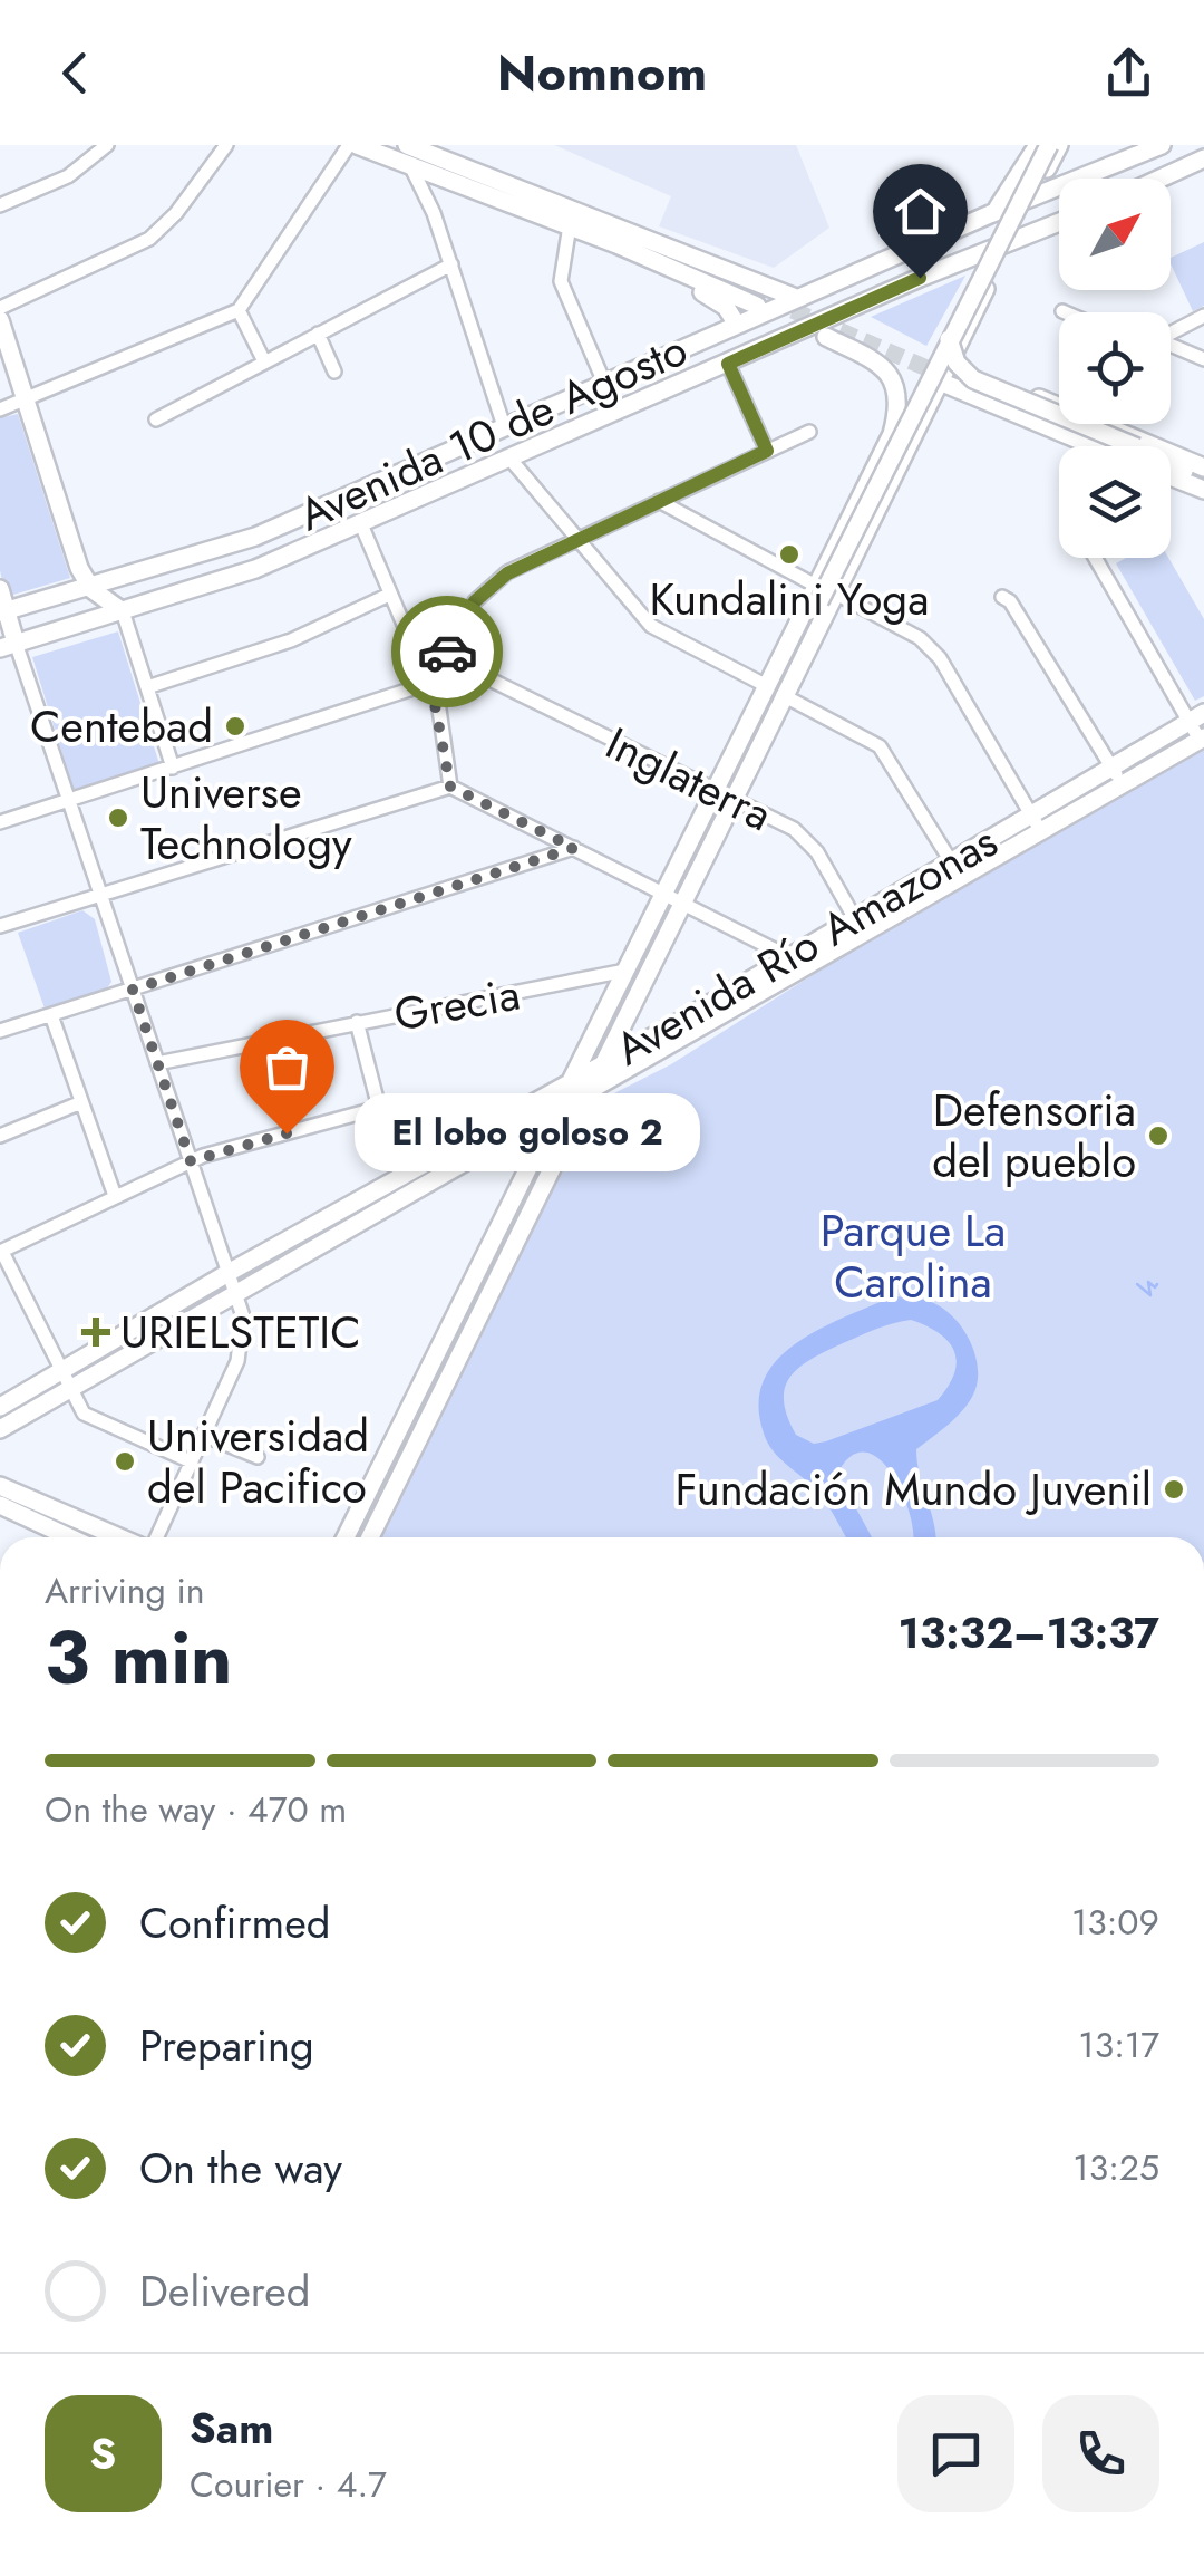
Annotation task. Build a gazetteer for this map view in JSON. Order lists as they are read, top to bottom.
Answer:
{
  "streets": {
    "main road": ["Avenida 10 de Agosto", "Avenida Río Amazonas"],
    "street": ["Inglaterra", "Grecia"]
  },
  "crossings": [
    ["Inglaterra", "Avenida Río Amazonas"]
  ],
  "parks": ["Parque La Carolina"],
  "places": {
    "other": [
      "Kundalini Yoga",
      "Centebad",
      "Universe Technology",
      "El lobo goloso 2",
      "Defensoria del pueblo",
      "Universidad del Pacifico",
      "Fundación Mundo Juvenil"
    ],
    "health": ["URIELSTETIC"]
  },
  "north": "top right",
  "page": {
    "header": "Nomnom",
    "bubble": "El lobo goloso 2",
    "heading": ["3 min", "Arriving in", "13:32–13:37"],
    "panel": ["Sam", "Courier · 4.7"],
    "bar": "On the way · 470 m",
    "list": [
      ["Confirmed", "13:09"],
      ["Preparing", "13:17"],
      ["On the way", "13:25"],
      "Delivered"
    ],
    "round": "S"
  }
}
